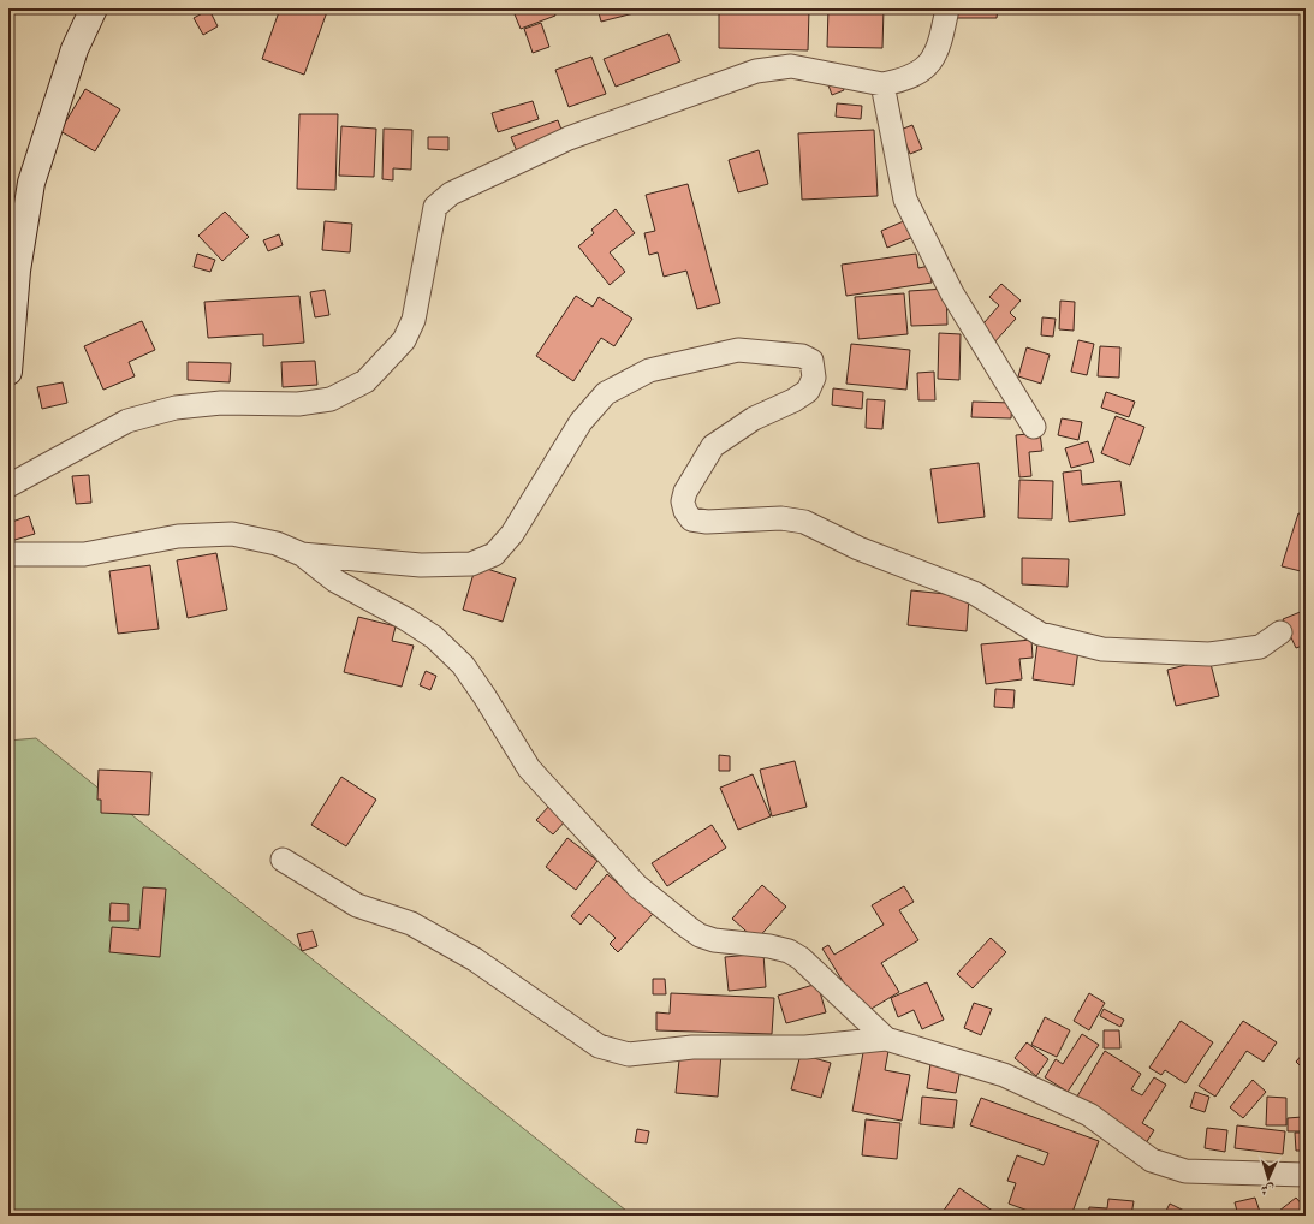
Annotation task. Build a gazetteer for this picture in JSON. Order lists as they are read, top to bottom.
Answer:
{
  "north": "bottom"
}
